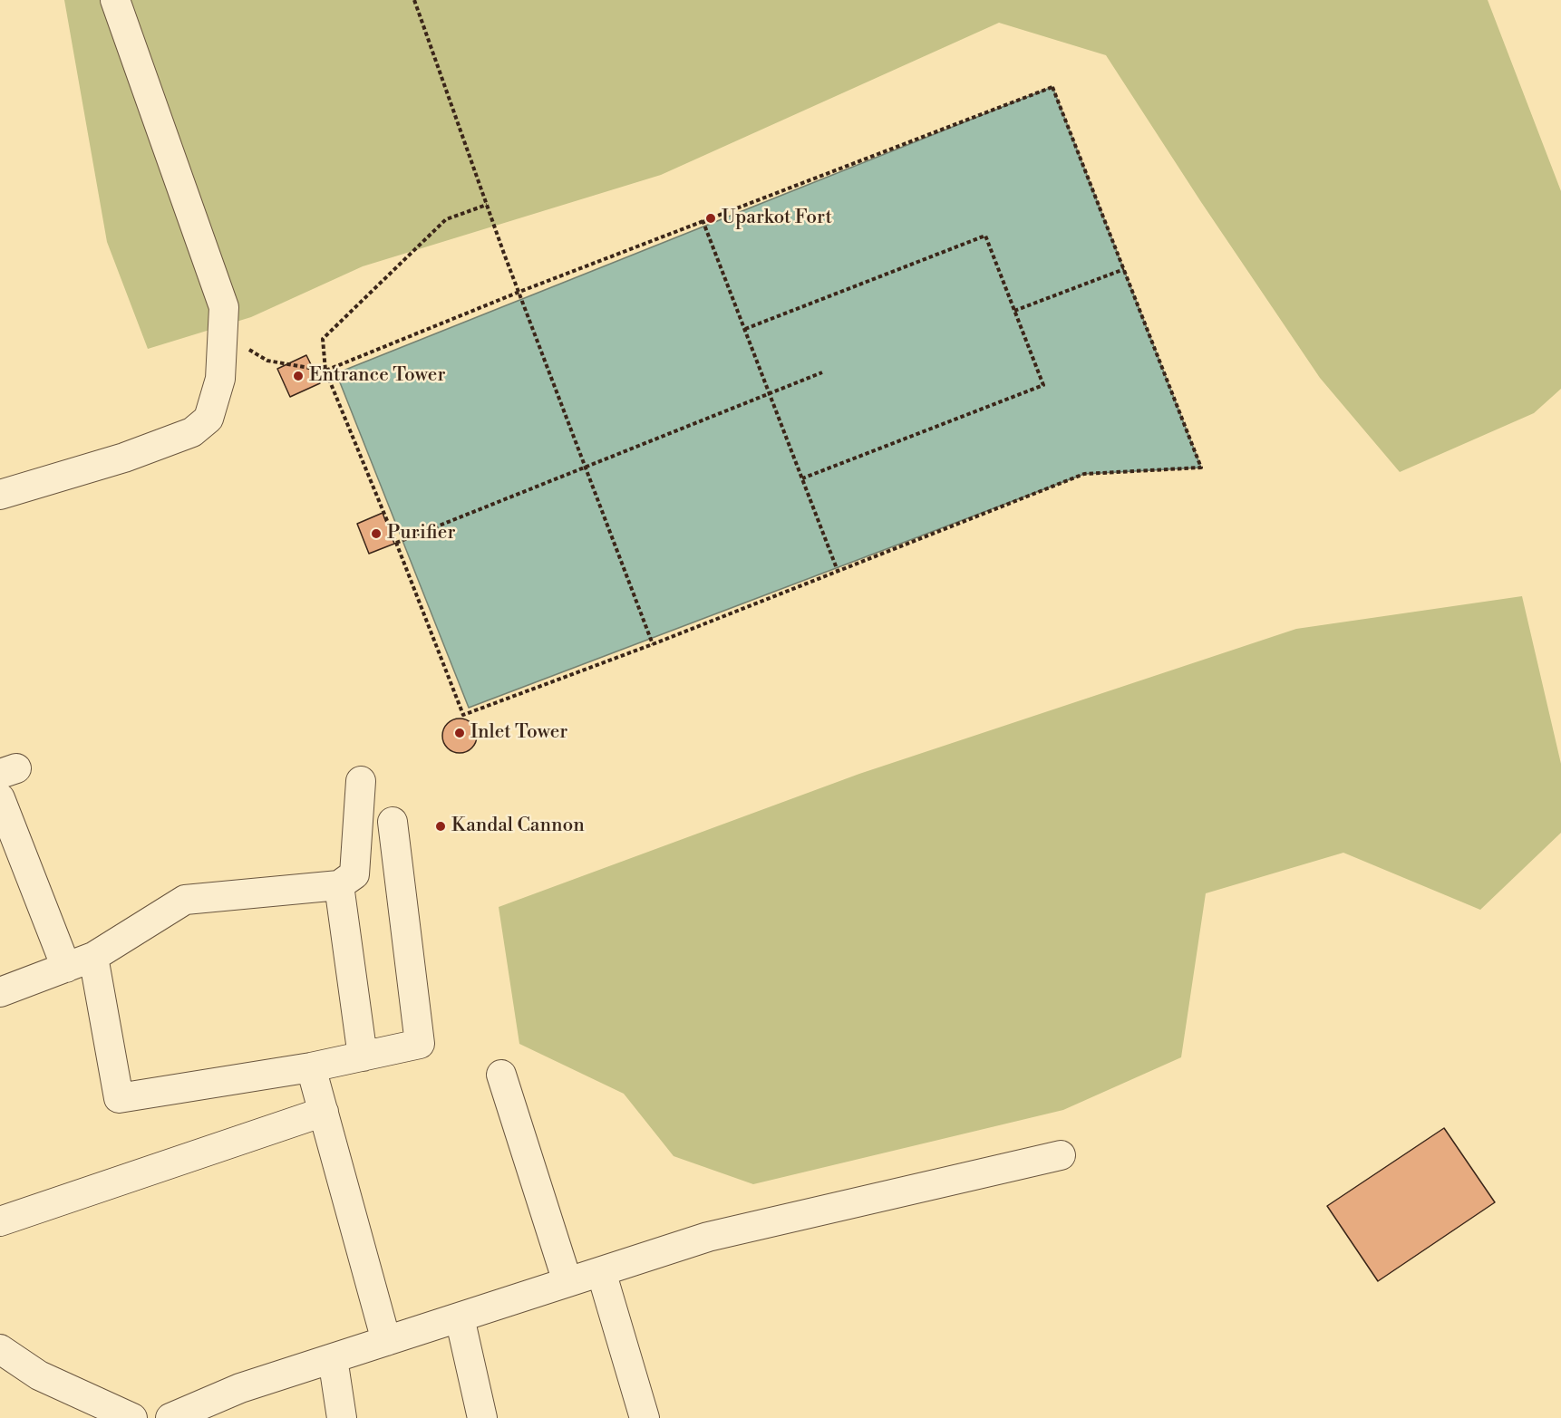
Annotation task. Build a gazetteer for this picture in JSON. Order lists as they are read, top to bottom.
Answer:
{
  "places": [
    "Uparkot Fort",
    "Entrance Tower",
    "Purifier",
    "Inlet Tower",
    "Kandal Cannon"
  ]
}
